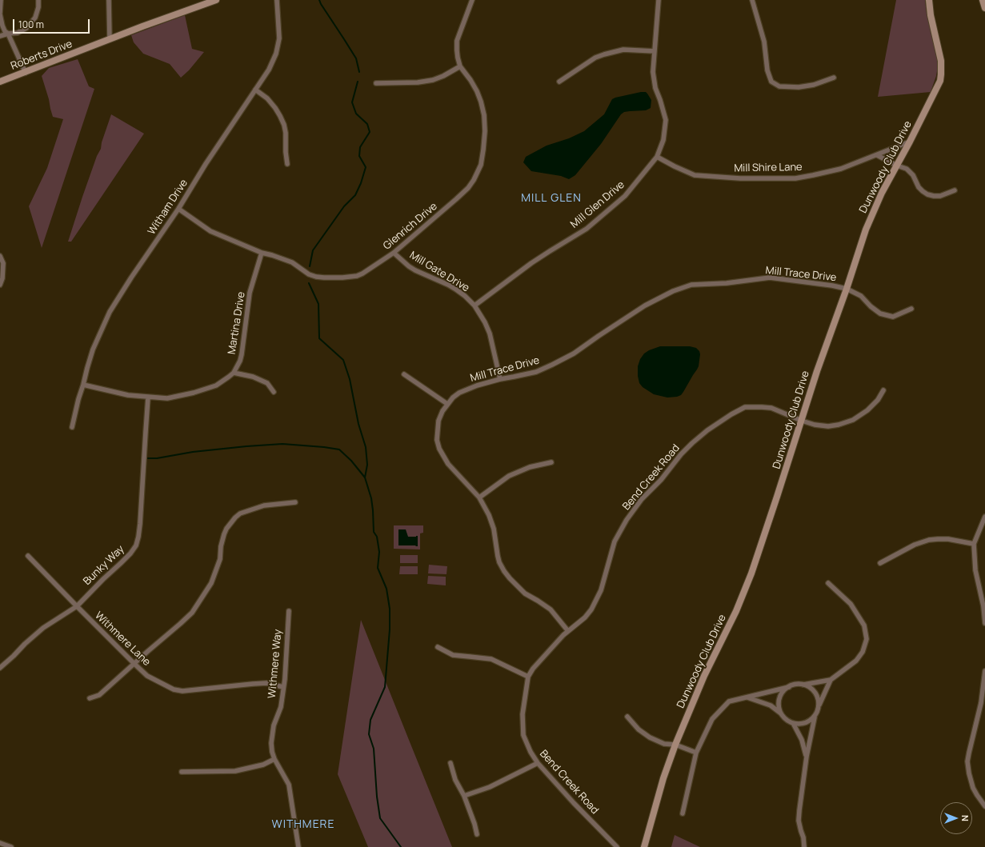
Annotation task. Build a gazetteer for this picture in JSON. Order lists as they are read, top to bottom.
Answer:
{
  "streets": {
    "street": [
      "Roberts Drive",
      "Dunwoody Club Drive",
      "Mill Shire Lane",
      "Mill Glen Drive",
      "Witham Drive",
      "Glenrich Drive",
      "Mill Gate Drive",
      "Mill Trace Drive",
      "Martina Drive",
      "Bend Creek Road",
      "Bunky Way",
      "Withmere Lane",
      "Withmere Way"
    ]
  },
  "crossings": [
    ["Dunwoody Club Drive", "Mill Shire Lane"],
    ["Dunwoody Club Drive", "Mill Trace Drive"],
    ["Dunwoody Club Drive", "Bend Creek Road"],
    ["Mill Shire Lane", "Mill Glen Drive"],
    ["Mill Glen Drive", "Mill Gate Drive"],
    ["Witham Drive", "Glenrich Drive"],
    ["Witham Drive", "Martina Drive"],
    ["Glenrich Drive", "Mill Gate Drive"],
    ["Glenrich Drive", "Martina Drive"],
    ["Mill Gate Drive", "Mill Trace Drive"],
    ["Mill Trace Drive", "Bend Creek Road"],
    ["Martina Drive", "Bunky Way"],
    ["Bunky Way", "Withmere Lane"],
    ["Withmere Lane", "Withmere Way"]
  ],
  "districts": ["MILL GLEN", "WITHMERE"],
  "scale_bar": "100 m",
  "north": "right"
}
